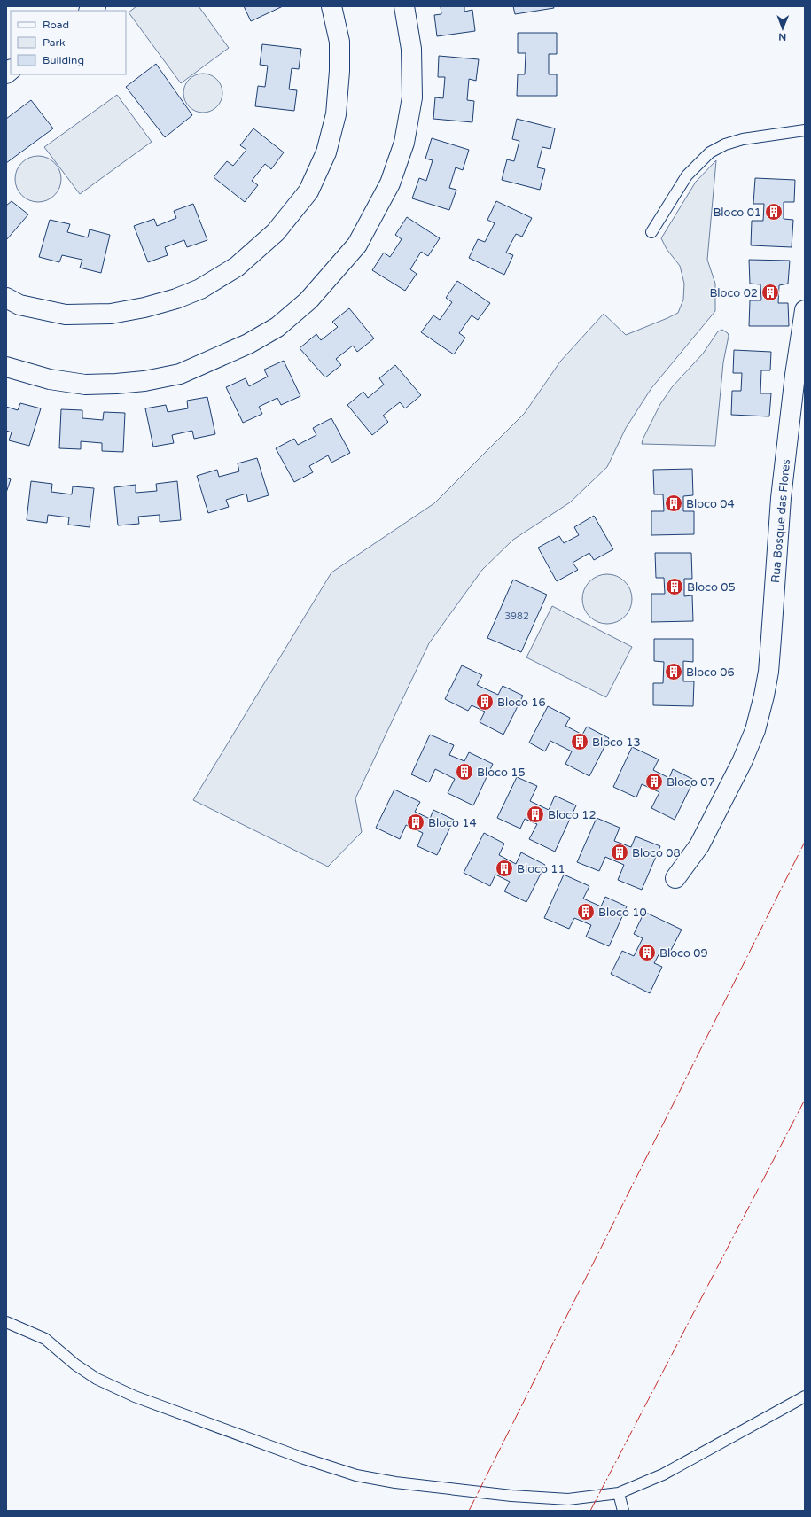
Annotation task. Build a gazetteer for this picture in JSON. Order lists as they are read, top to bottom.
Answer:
{
  "streets": {
    "street": ["Rua Bosque das Flores"]
  },
  "places": {
    "building": [
      "Bloco 01",
      "Bloco 02",
      "Bloco 04",
      "Bloco 05",
      "Bloco 06",
      "Bloco 16",
      "Bloco 13",
      "Bloco 15",
      "Bloco 07",
      "Bloco 12",
      "Bloco 14",
      "Bloco 08",
      "Bloco 11",
      "Bloco 10",
      "Bloco 09"
    ]
  },
  "house_numbers": ["3982"],
  "legend": ["Road", "Park", "Building"],
  "north": "bottom"
}
